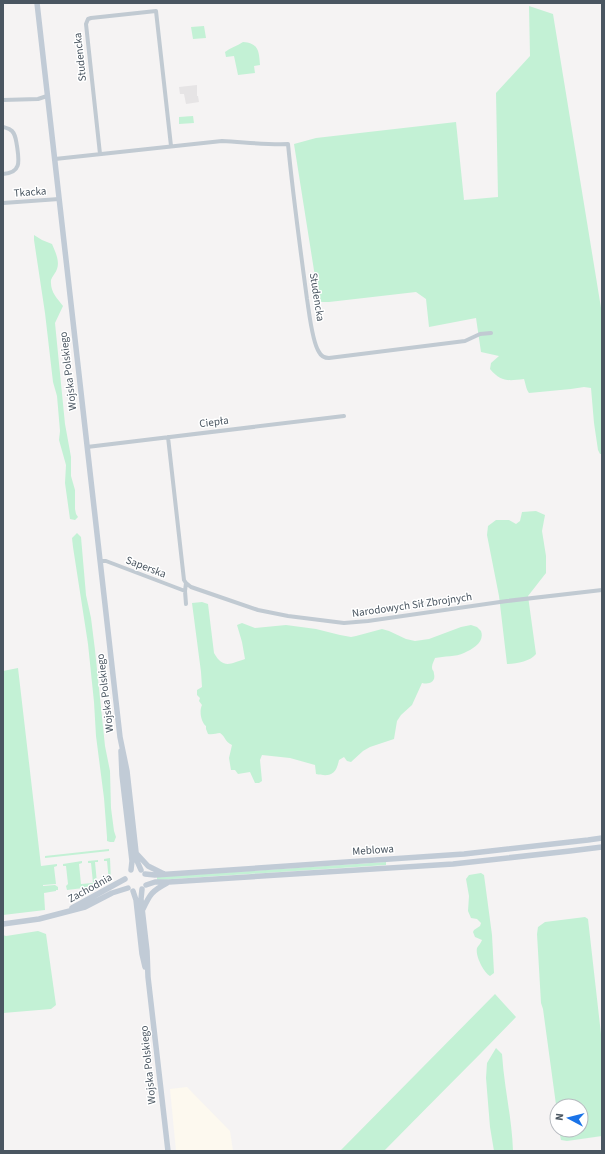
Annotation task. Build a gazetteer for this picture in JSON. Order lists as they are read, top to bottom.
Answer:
{
  "streets": {
    "main road": ["Wojska Polskiego", "Meblowa", "Zachodnia"],
    "street": [
      "Studencka",
      "Tkacka",
      "Ciepła",
      "Saperska",
      "Narodowych Sił Zbrojnych"
    ]
  },
  "crossings": [
    ["Studencka", "Wojska Polskiego"],
    ["Tkacka", "Wojska Polskiego"],
    ["Wojska Polskiego", "Ciepła"],
    ["Wojska Polskiego", "Saperska"],
    ["Wojska Polskiego", "Meblowa"],
    ["Wojska Polskiego", "Zachodnia"],
    ["Meblowa", "Zachodnia"]
  ],
  "north": "left"
}
